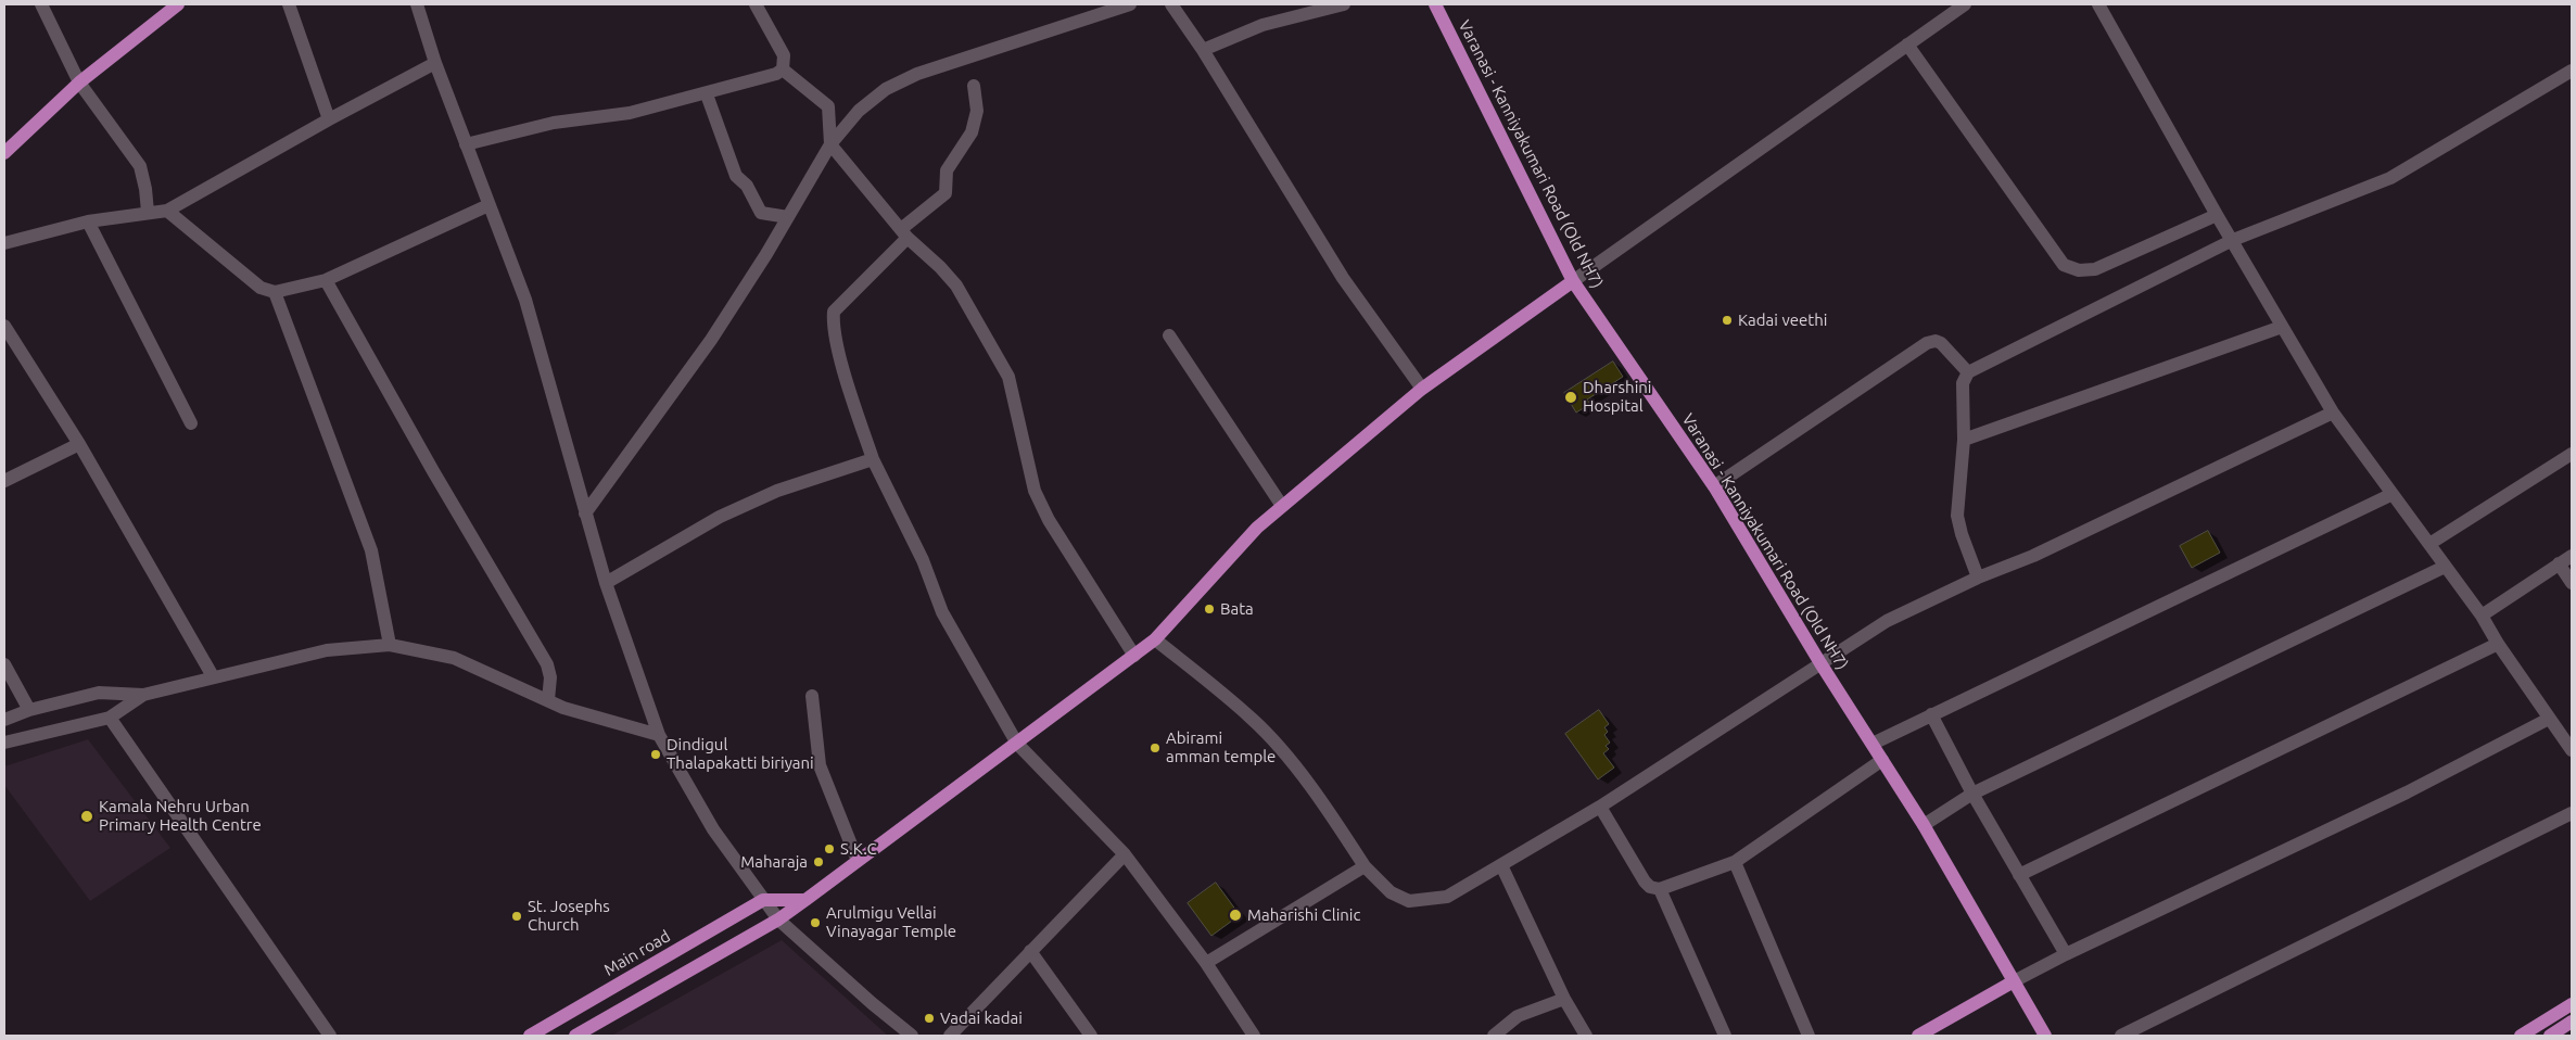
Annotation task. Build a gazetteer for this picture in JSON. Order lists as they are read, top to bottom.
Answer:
{
  "streets": {
    "main road": ["Varanasi - Kanniyakumari Road (Old NH7)", "Main road"]
  },
  "places": [
    "Kadai veethi",
    "Dharshini Hospital",
    "Bata",
    "Abirami amman temple",
    "Dindigul Thalapakatti biriyani",
    "Kamala Nehru Urban Primary Health Centre",
    "S.K.C",
    "Maharaja",
    "Maharishi Clinic",
    "St. Josephs Church",
    "Arulmigu Vellai Vinayagar Temple",
    "Vadai kadai"
  ]
}
